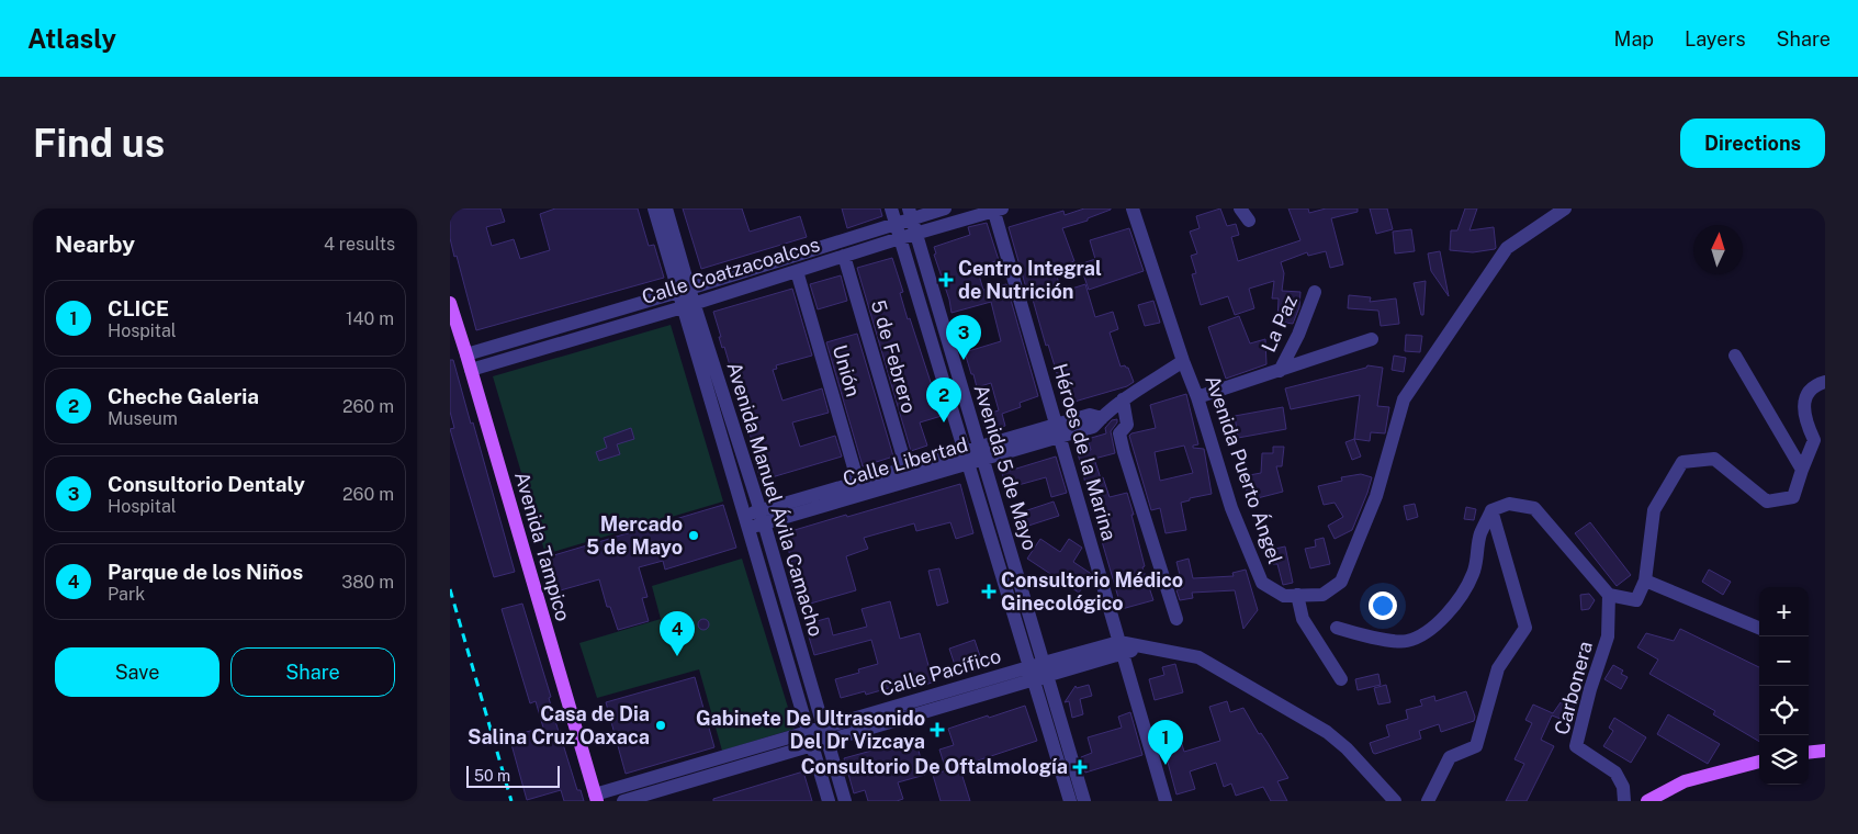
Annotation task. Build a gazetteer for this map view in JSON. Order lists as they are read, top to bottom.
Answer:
{
  "streets": {
    "main road": ["Avenida Tampico"],
    "street": [
      "Calle Coatzacoalcos",
      "La Paz",
      "5 de Febrero",
      "Unión",
      "Héroes de la Marina",
      "Calle Libertad",
      "Avenida 5 de Mayo",
      "Avenida Puerto Ángel",
      "Avenida Manuel Ávila Camacho",
      "Calle Pacífico",
      "Carbonera"
    ]
  },
  "crossings": [
    ["Calle Coatzacoalcos", "5 de Febrero"],
    ["Calle Coatzacoalcos", "Unión"],
    ["Calle Coatzacoalcos", "Héroes de la Marina"],
    ["Calle Coatzacoalcos", "Avenida 5 de Mayo"],
    ["Calle Coatzacoalcos", "Avenida Manuel Ávila Camacho"],
    ["Calle Coatzacoalcos", "Avenida Tampico"],
    ["5 de Febrero", "Calle Libertad"],
    ["Unión", "Calle Libertad"],
    ["Héroes de la Marina", "Calle Libertad"],
    ["Héroes de la Marina", "Calle Pacífico"],
    ["Calle Libertad", "Avenida 5 de Mayo"],
    ["Calle Libertad", "Avenida Puerto Ángel"],
    ["Calle Libertad", "Avenida Manuel Ávila Camacho"],
    ["Avenida 5 de Mayo", "Calle Pacífico"],
    ["Avenida Manuel Ávila Camacho", "Calle Pacífico"],
    ["Avenida Tampico", "Calle Pacífico"]
  ],
  "places": {
    "health": [
      "Centro Integral de Nutrición",
      "Consultorio Médico Ginecológico",
      "Gabinete De Ultrasonido Del Dr Vizcaya",
      "Consultorio De Oftalmología"
    ],
    "other": ["Mercado 5 de Mayo", "Casa de Dia Salina Cruz Oaxaca"]
  },
  "scale_bar": "50 m",
  "north": "top",
  "page": {
    "header": "Atlasly",
    "nav": ["Map", "Layers", "Share"],
    "buttons": [
      "Directions",
      ["Save", "Share"]
    ],
    "title": "Find us",
    "heading": ["Nearby", "4 results"],
    "list": [
      {
        "mark": "1",
        "name": "CLICE",
        "note": "Hospital",
        "value": "140 m"
      },
      {
        "mark": "2",
        "name": "Cheche Galeria",
        "note": "Museum",
        "value": "260 m"
      },
      {
        "mark": "3",
        "name": "Consultorio Dentaly",
        "note": "Hospital",
        "value": "260 m"
      },
      {
        "mark": "4",
        "name": "Parque de los Niños",
        "note": "Park",
        "value": "380 m"
      }
    ],
    "pins": [
      "3",
      "2",
      "4",
      "1"
    ],
    "map_buttons": ["+", "−"],
    "scale": "50 m"
  }
}
